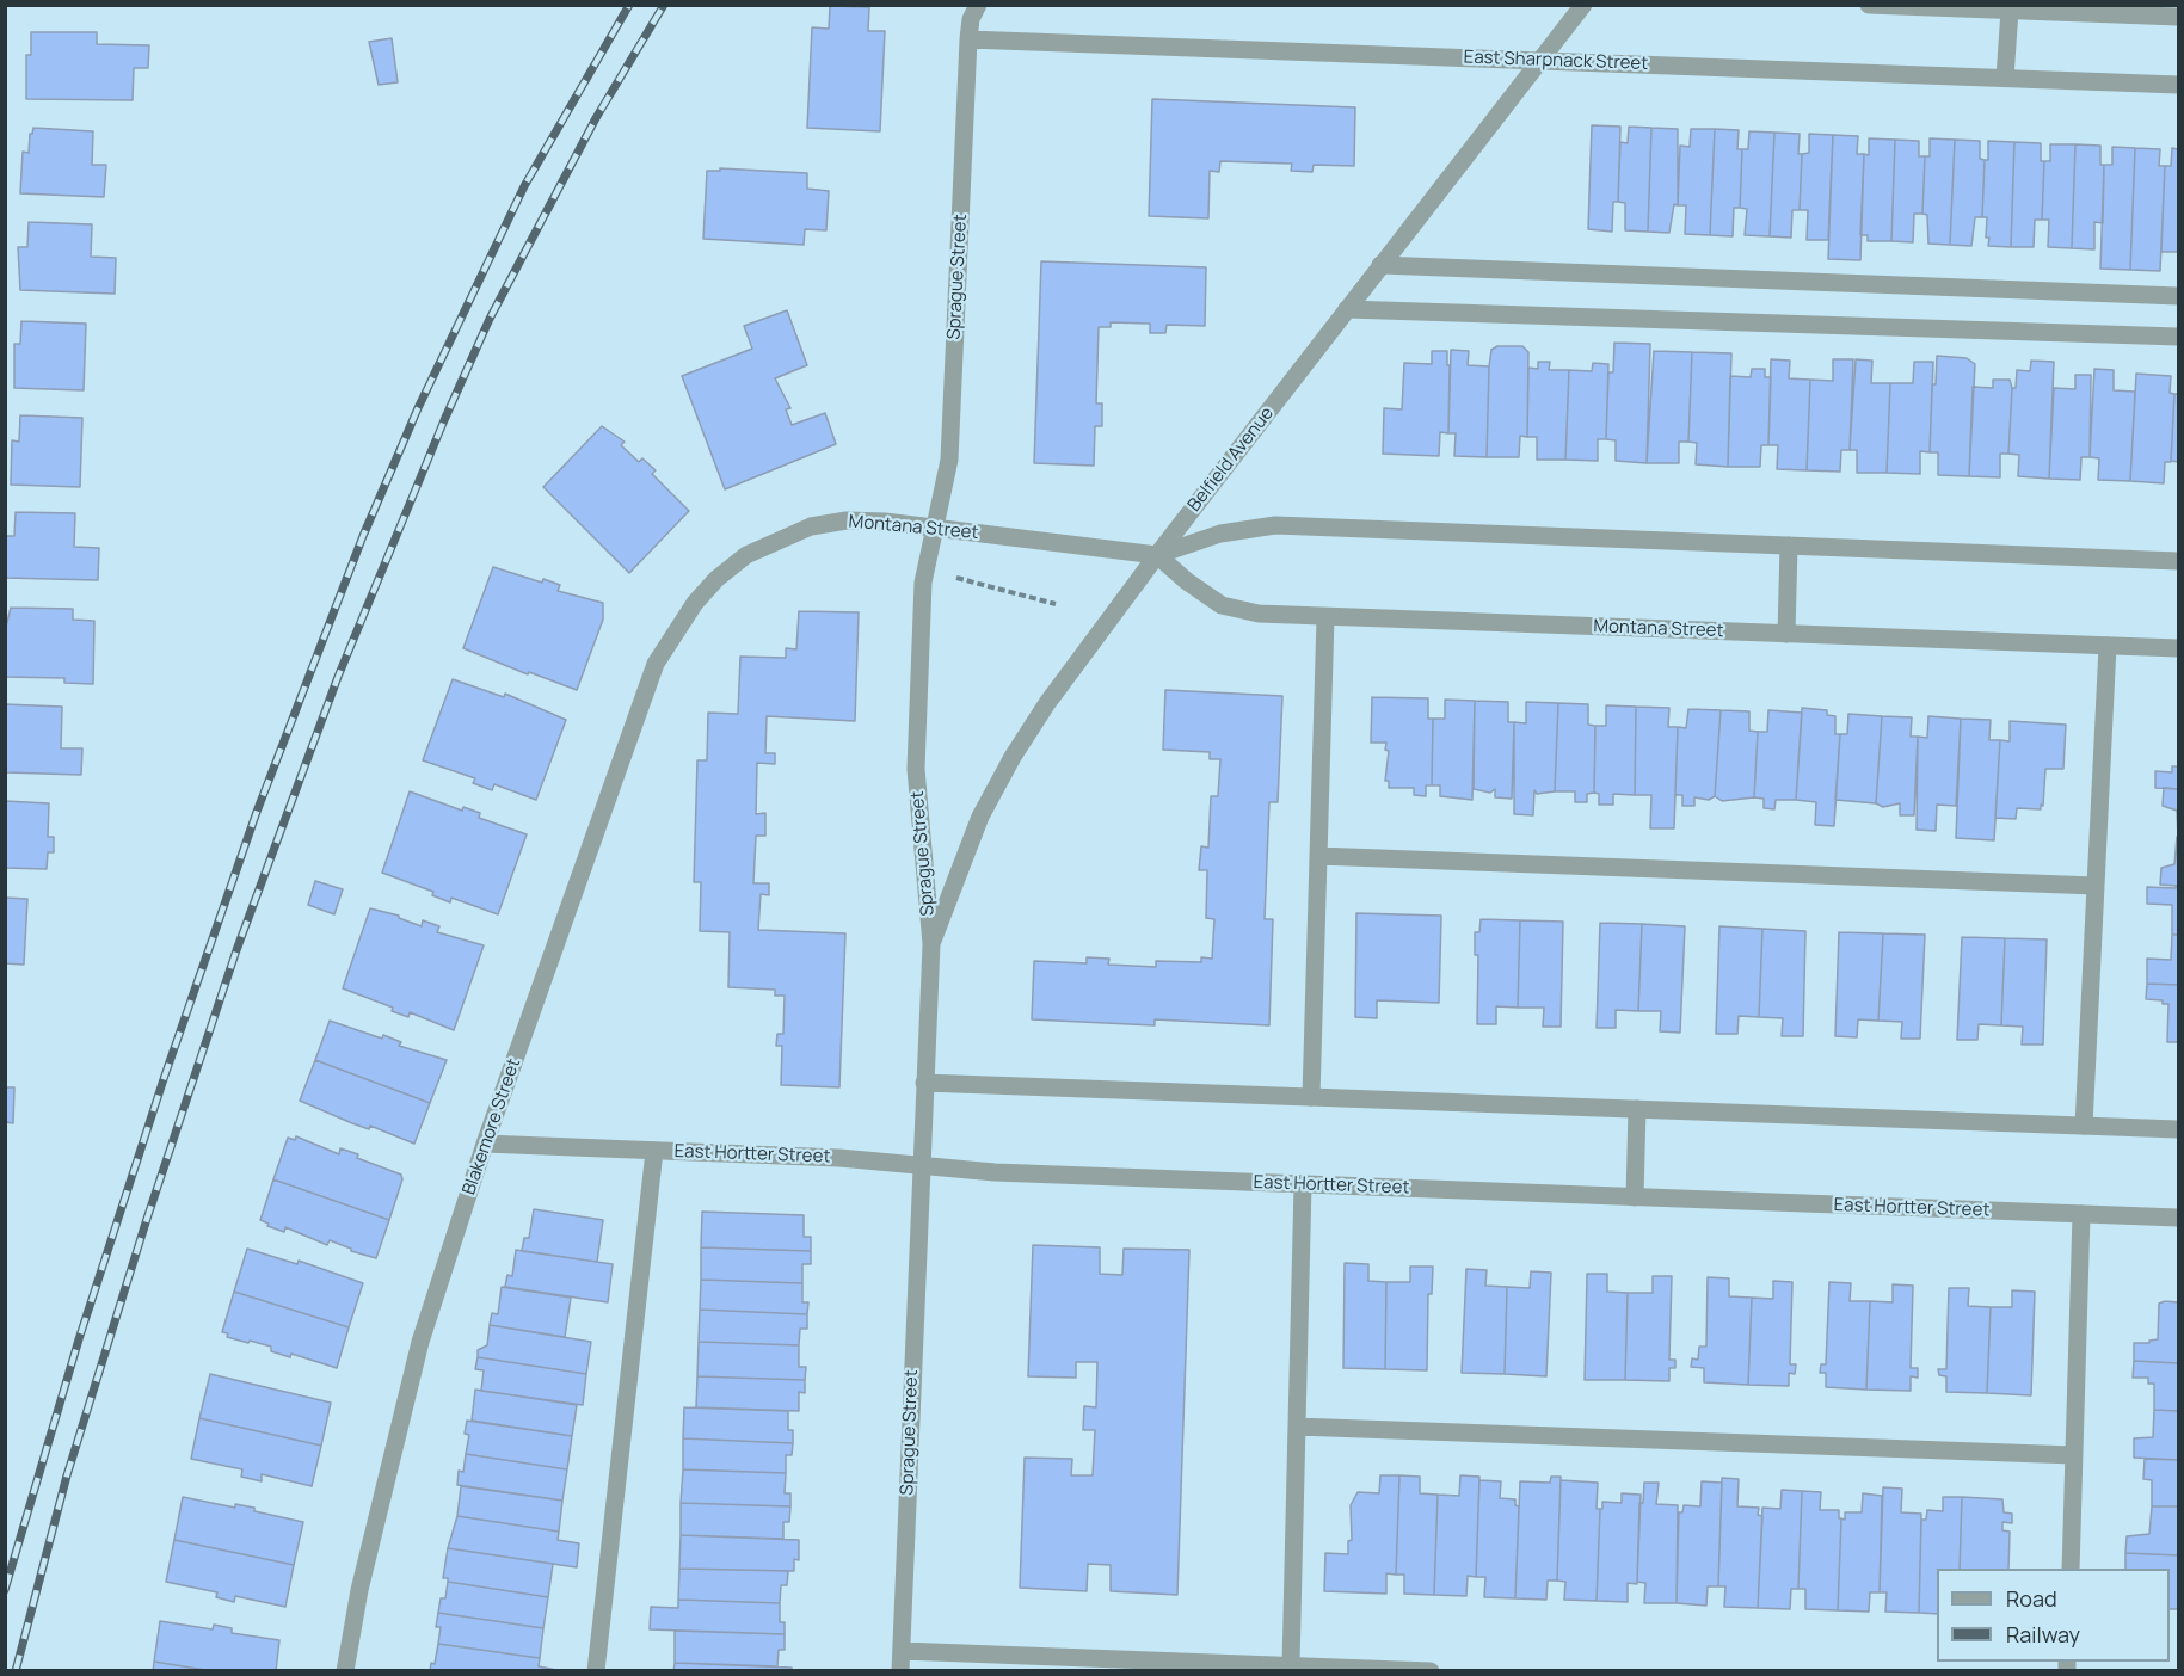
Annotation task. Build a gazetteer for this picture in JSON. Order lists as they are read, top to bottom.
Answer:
{
  "streets": {
    "street": [
      "East Sharpnack Street",
      "Sprague Street",
      "Belfield Avenue",
      "Montana Street",
      "Blakemore Street",
      "East Hortter Street"
    ]
  },
  "crossings": [
    ["East Sharpnack Street", "Sprague Street"],
    ["East Sharpnack Street", "Belfield Avenue"],
    ["Sprague Street", "Belfield Avenue"],
    ["Sprague Street", "Montana Street"],
    ["Sprague Street", "East Hortter Street"],
    ["Belfield Avenue", "Montana Street"],
    ["Montana Street", "Blakemore Street"],
    ["Blakemore Street", "East Hortter Street"]
  ],
  "legend": ["Road", "Railway"]
}
